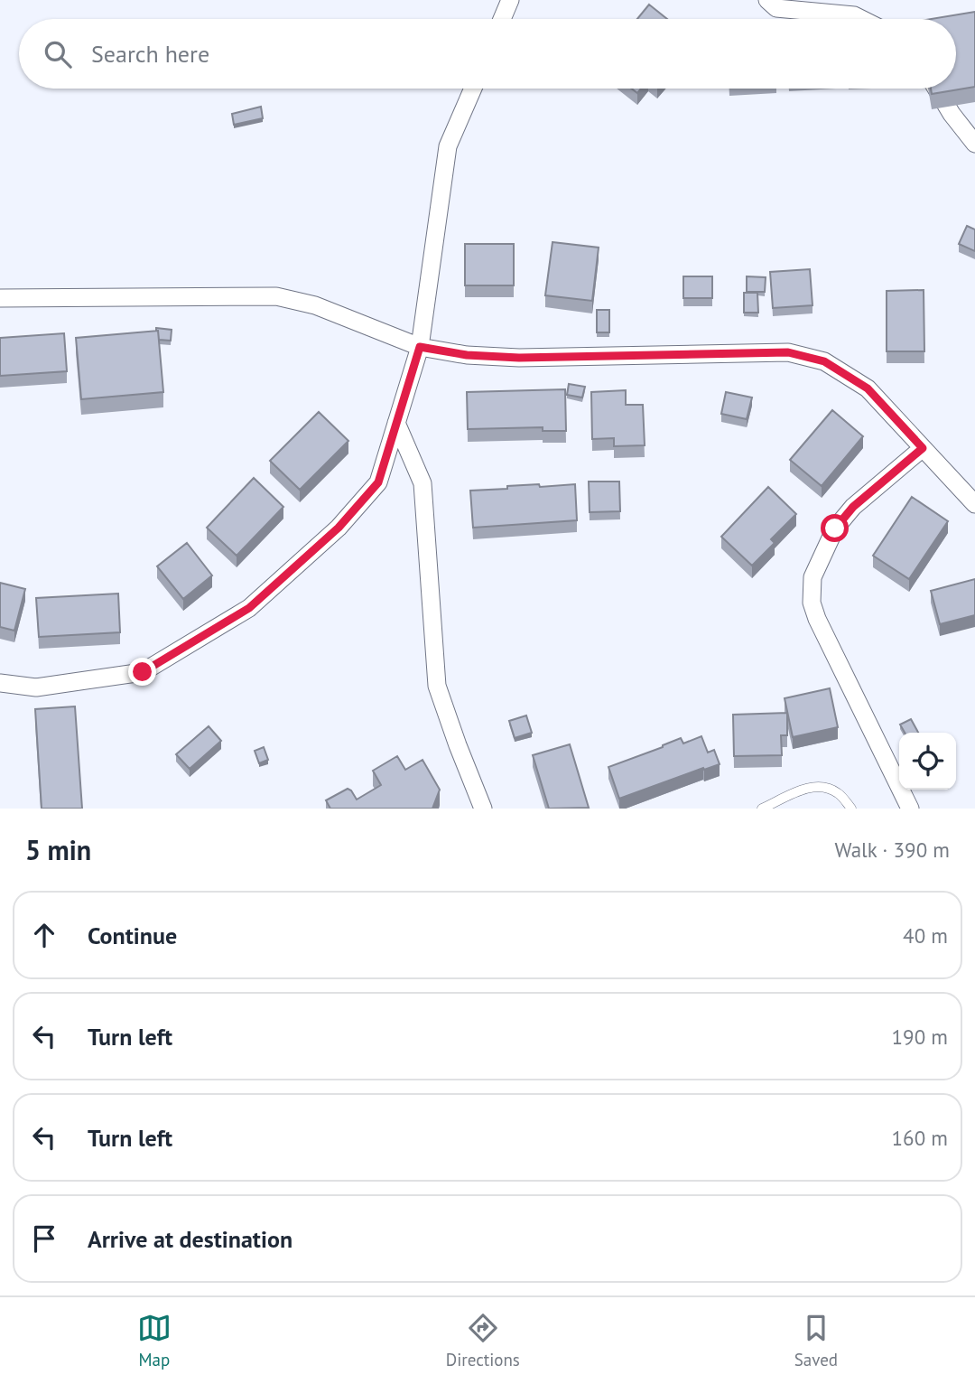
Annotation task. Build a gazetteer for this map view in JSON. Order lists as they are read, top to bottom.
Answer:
{
  "page": {
    "search": "Search here",
    "heading": ["5 min", "Walk · 390 m"],
    "list": [
      ["Continue", "40 m"],
      ["Turn left", "190 m"],
      ["Turn left", "160 m"],
      "Arrive at destination"
    ],
    "nav": ["Map", "Directions", "Saved"]
  }
}
